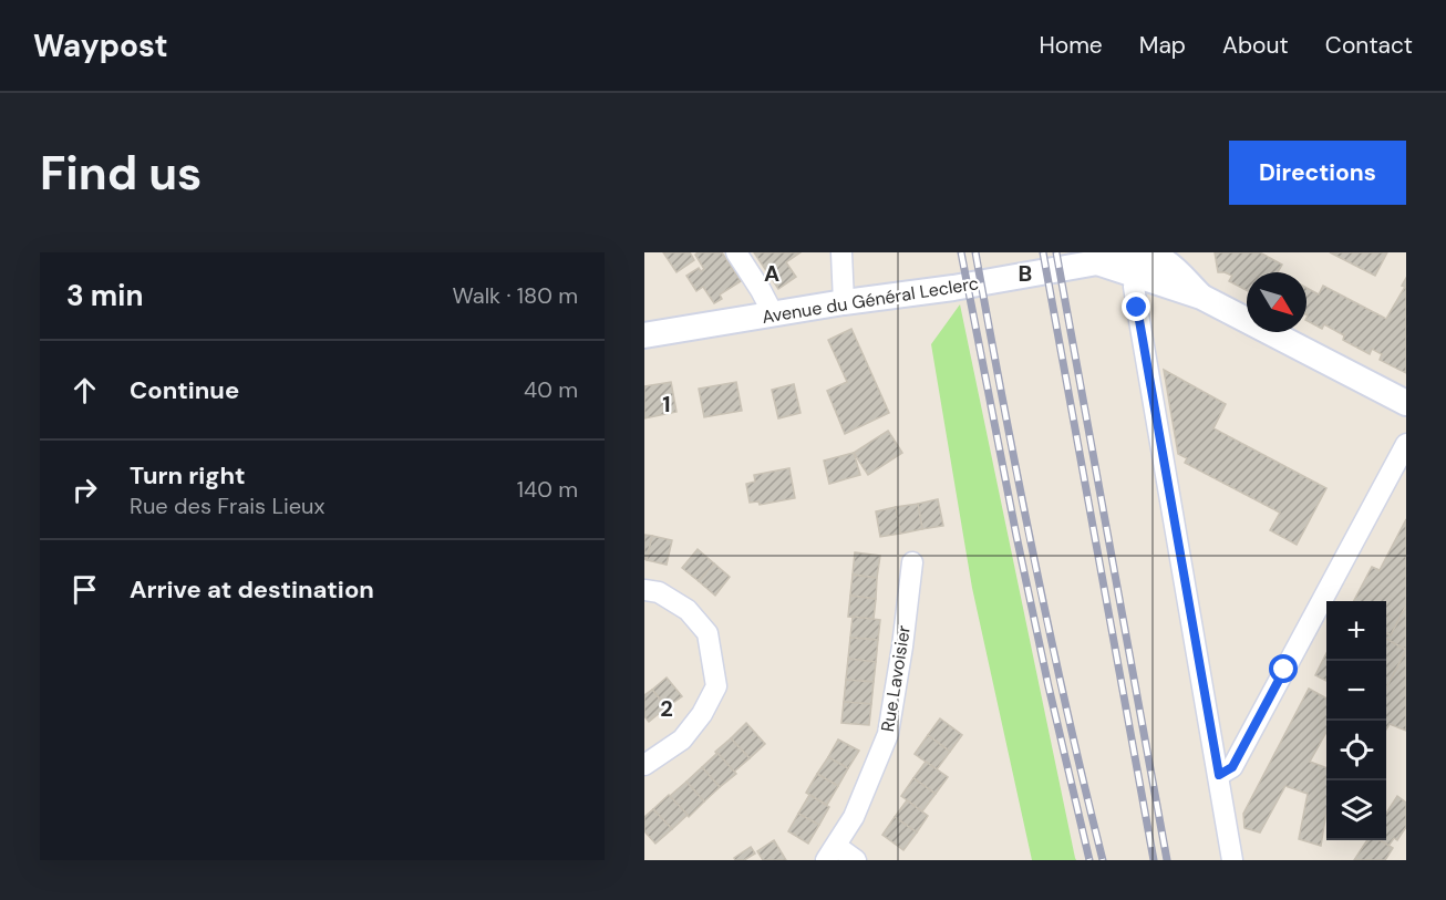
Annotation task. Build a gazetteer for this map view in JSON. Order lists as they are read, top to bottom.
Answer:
{
  "streets": {
    "street": ["Avenue du Général Leclerc", "Rue Lavoisier"]
  },
  "north": "bottom right",
  "page": {
    "header": "Waypost",
    "nav": [
      "Home",
      "Map",
      "About",
      "Contact"
    ],
    "buttons": "Directions",
    "title": "Find us",
    "heading": ["3 min", "Walk · 180 m"],
    "list": [
      ["Continue", "40 m"],
      ["Turn right", "Rue des Frais Lieux", "140 m"],
      "Arrive at destination"
    ],
    "map_buttons": ["+", "−"]
  },
  "grid": {
    "columns": ["A", "B"],
    "rows": ["1", "2"]
  }
}
